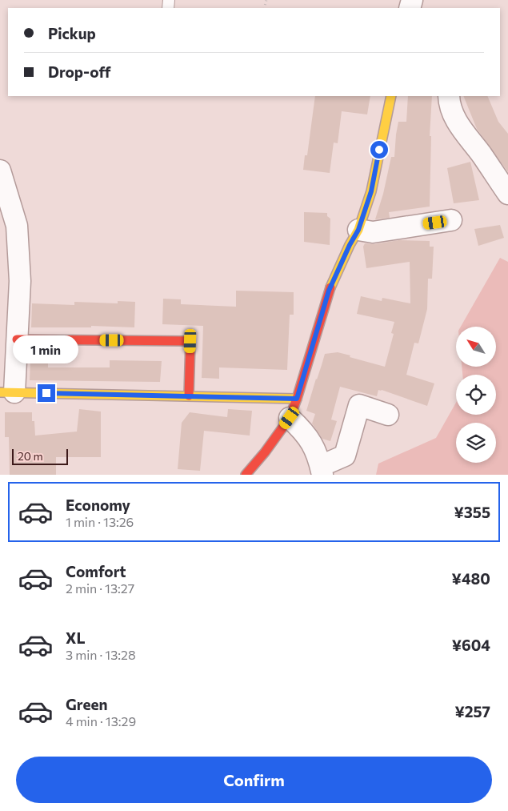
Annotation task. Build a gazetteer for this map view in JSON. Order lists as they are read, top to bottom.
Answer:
{
  "scale_bar": "20 m",
  "north": "top left",
  "page": {
    "banner": ["Pickup", "Drop-off"],
    "bubble": "1 min",
    "scale": "20 m",
    "list": [
      {
        "name": "Economy",
        "note": "1 min · 13:26",
        "value": "¥355"
      },
      {
        "name": "Comfort",
        "note": "2 min · 13:27",
        "value": "¥480"
      },
      {
        "name": "XL",
        "note": "3 min · 13:28",
        "value": "¥604"
      },
      {
        "name": "Green",
        "note": "4 min · 13:29",
        "value": "¥257"
      }
    ],
    "buttons": "Confirm"
  }
}
